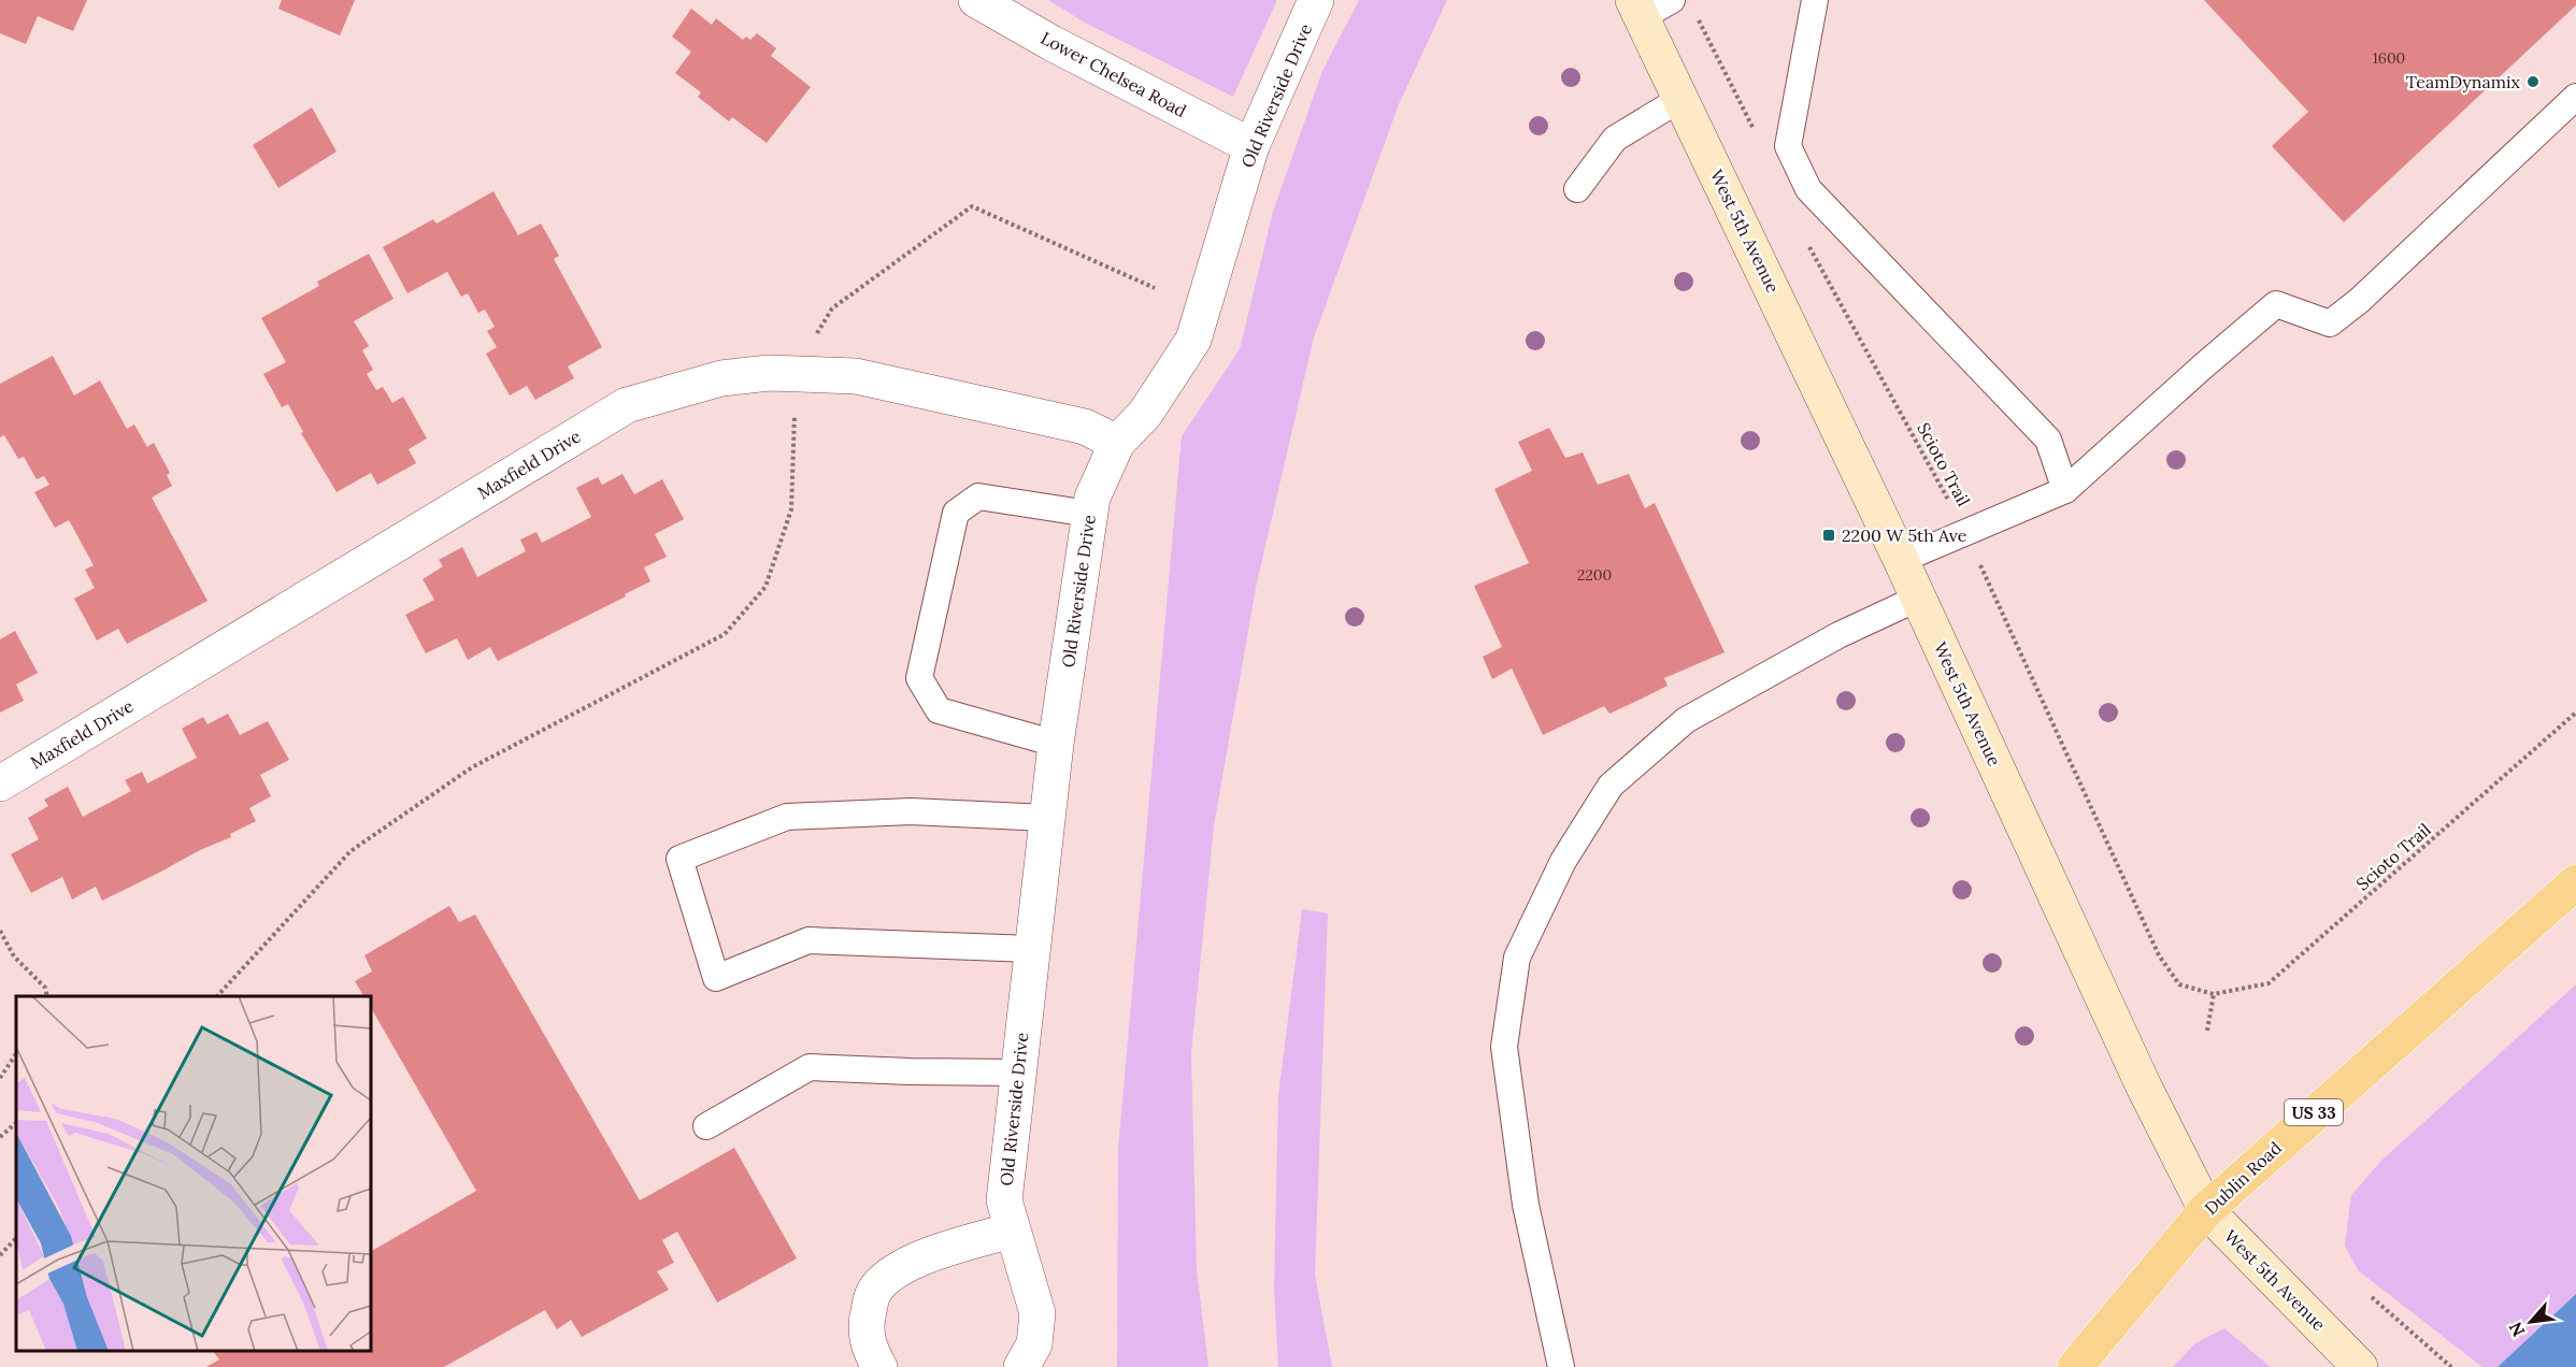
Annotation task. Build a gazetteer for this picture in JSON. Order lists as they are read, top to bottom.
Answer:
{
  "streets": {
    "main road": ["West 5th Avenue", "US 33", "Dublin Road"],
    "street": ["Lower Chelsea Road", "Old Riverside Drive", "Maxfield Drive"],
    "path": ["Scioto Trail"]
  },
  "crossings": [
    ["Lower Chelsea Road", "Old Riverside Drive"],
    ["Old Riverside Drive", "Maxfield Drive"],
    ["West 5th Avenue", "Dublin Road"]
  ],
  "places": {
    "other": ["TeamDynamix"],
    "transit": ["2200 W 5th Ave"]
  },
  "house_numbers": ["1600", "2200"],
  "north": "bottom left"
}
